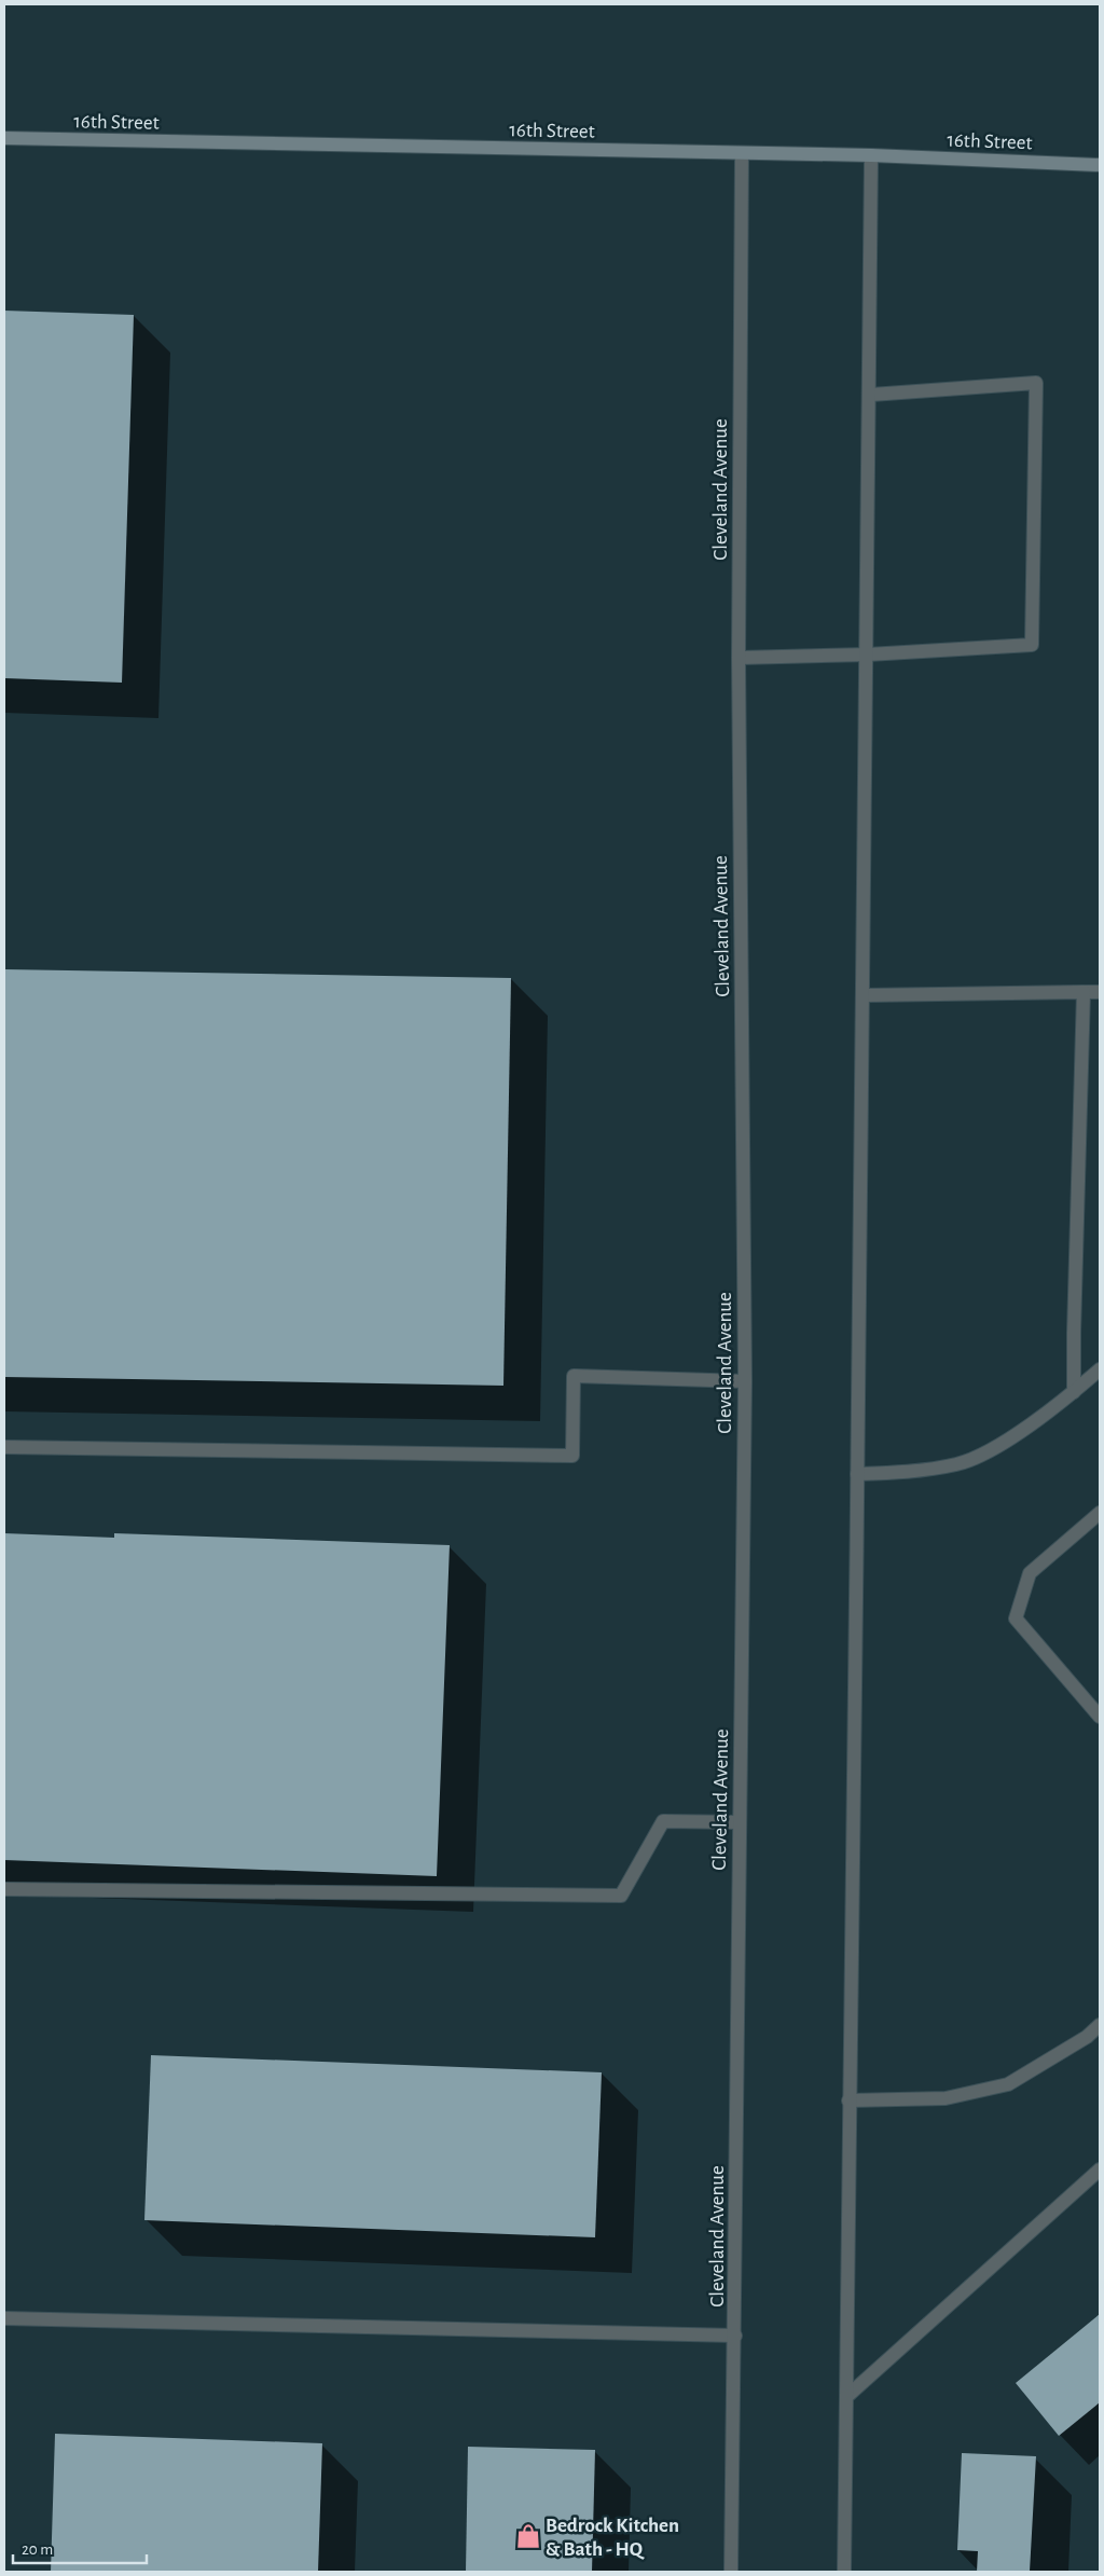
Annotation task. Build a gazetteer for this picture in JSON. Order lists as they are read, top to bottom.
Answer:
{
  "streets": {
    "street": ["16th Street", "Cleveland Avenue"]
  },
  "crossings": [
    ["16th Street", "Cleveland Avenue"]
  ],
  "places": {
    "shop": ["Bedrock Kitchen & Bath - HQ"]
  },
  "scale_bar": "20 m"
}
